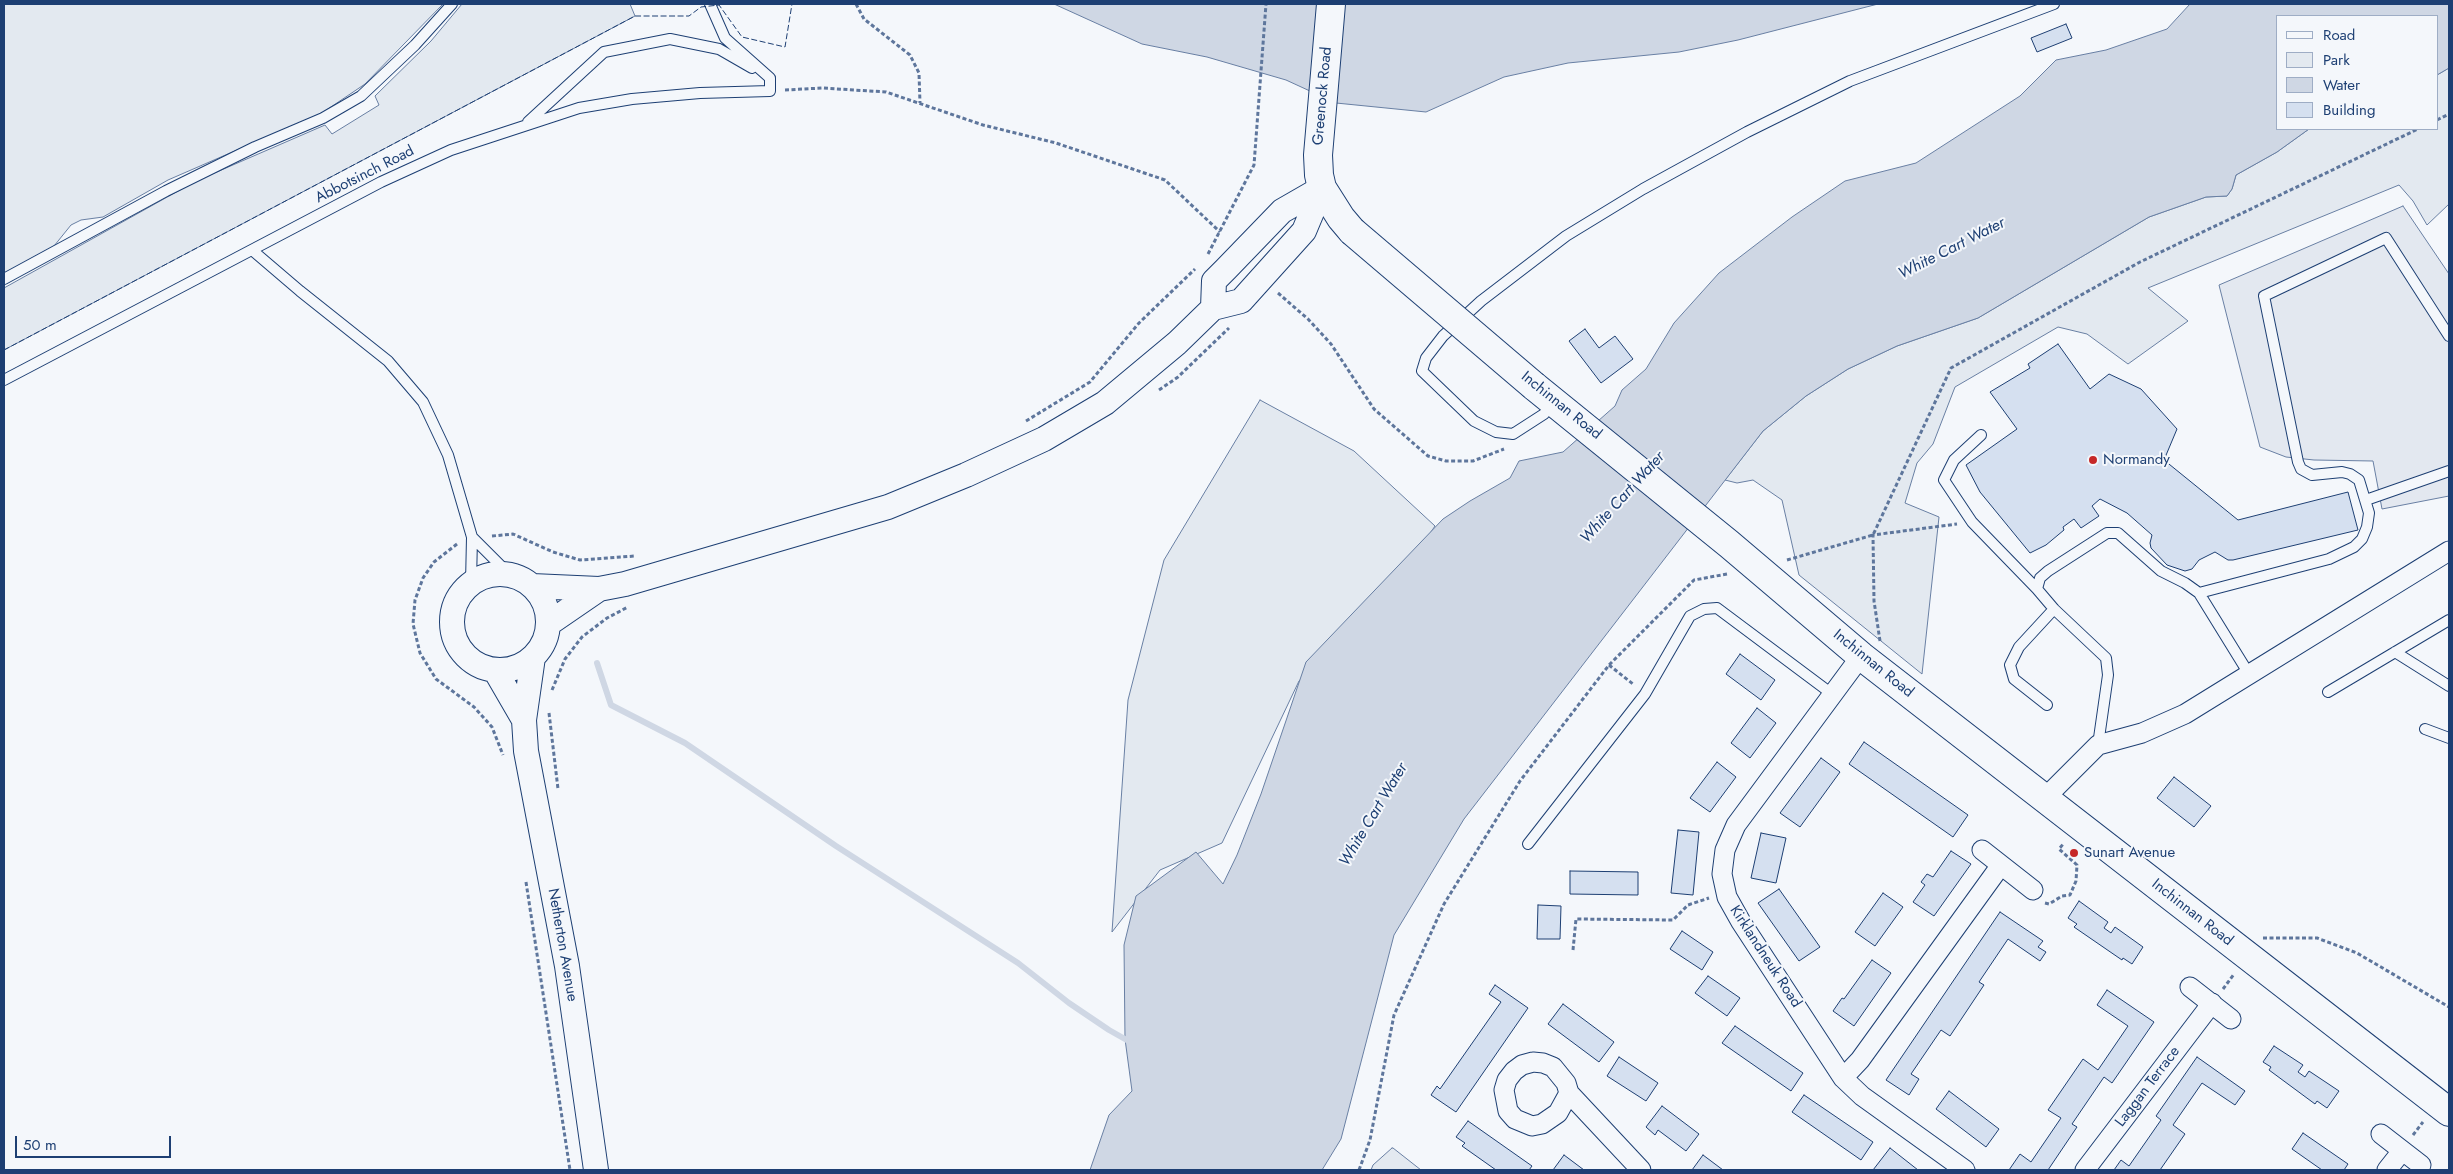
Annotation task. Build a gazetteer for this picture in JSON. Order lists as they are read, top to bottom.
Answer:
{
  "streets": {
    "main road": ["Greenock Road", "Inchinnan Road"],
    "street": ["Netherton Avenue", "Kirklandneuk Road", "Laggan Terrace"],
    "lane": ["Abbotsinch Road"]
  },
  "crossings": [
    ["Greenock Road", "Inchinnan Road"],
    ["Inchinnan Road", "Kirklandneuk Road"]
  ],
  "water": ["White Cart Water"],
  "places": ["Normandy", "Sunart Avenue"],
  "legend": [
    "Road",
    "Park",
    "Water",
    "Building"
  ],
  "scale_bar": "50 m"
}
